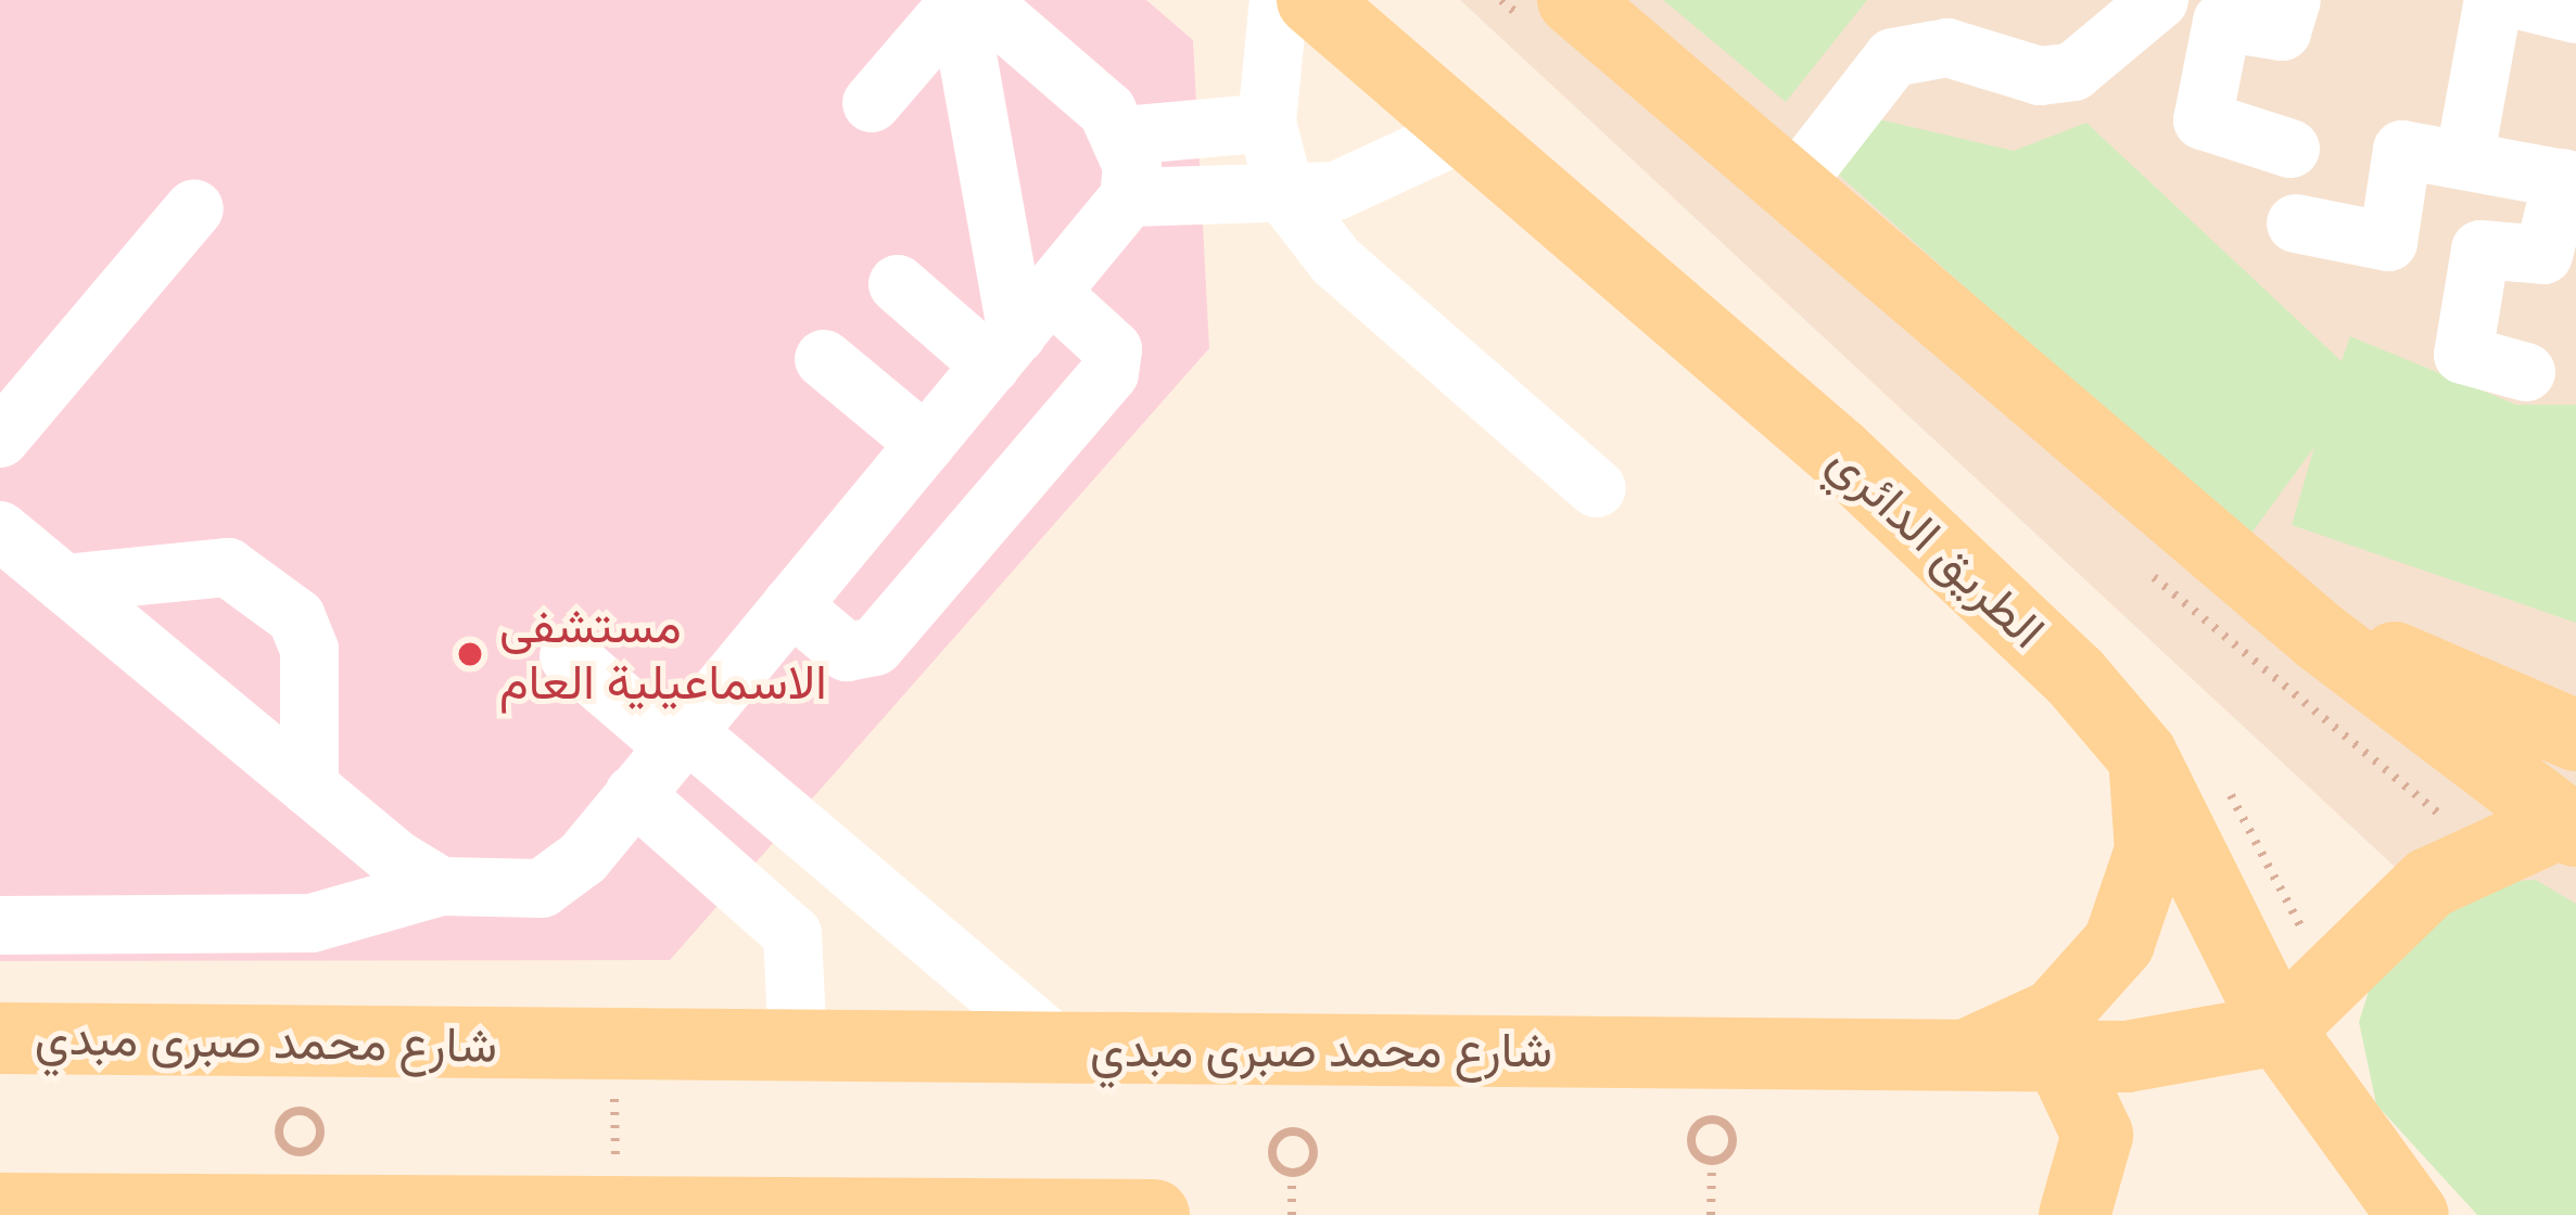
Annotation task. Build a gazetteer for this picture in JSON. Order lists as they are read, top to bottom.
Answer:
{
  "streets": {
    "main road": ["الطريق الدائري", "شارع محمد صبرى مبدي"]
  },
  "crossings": [
    ["الطريق الدائري", "شارع محمد صبرى مبدي"]
  ],
  "places": ["مستشفى الاسماعيلية العام"]
}
